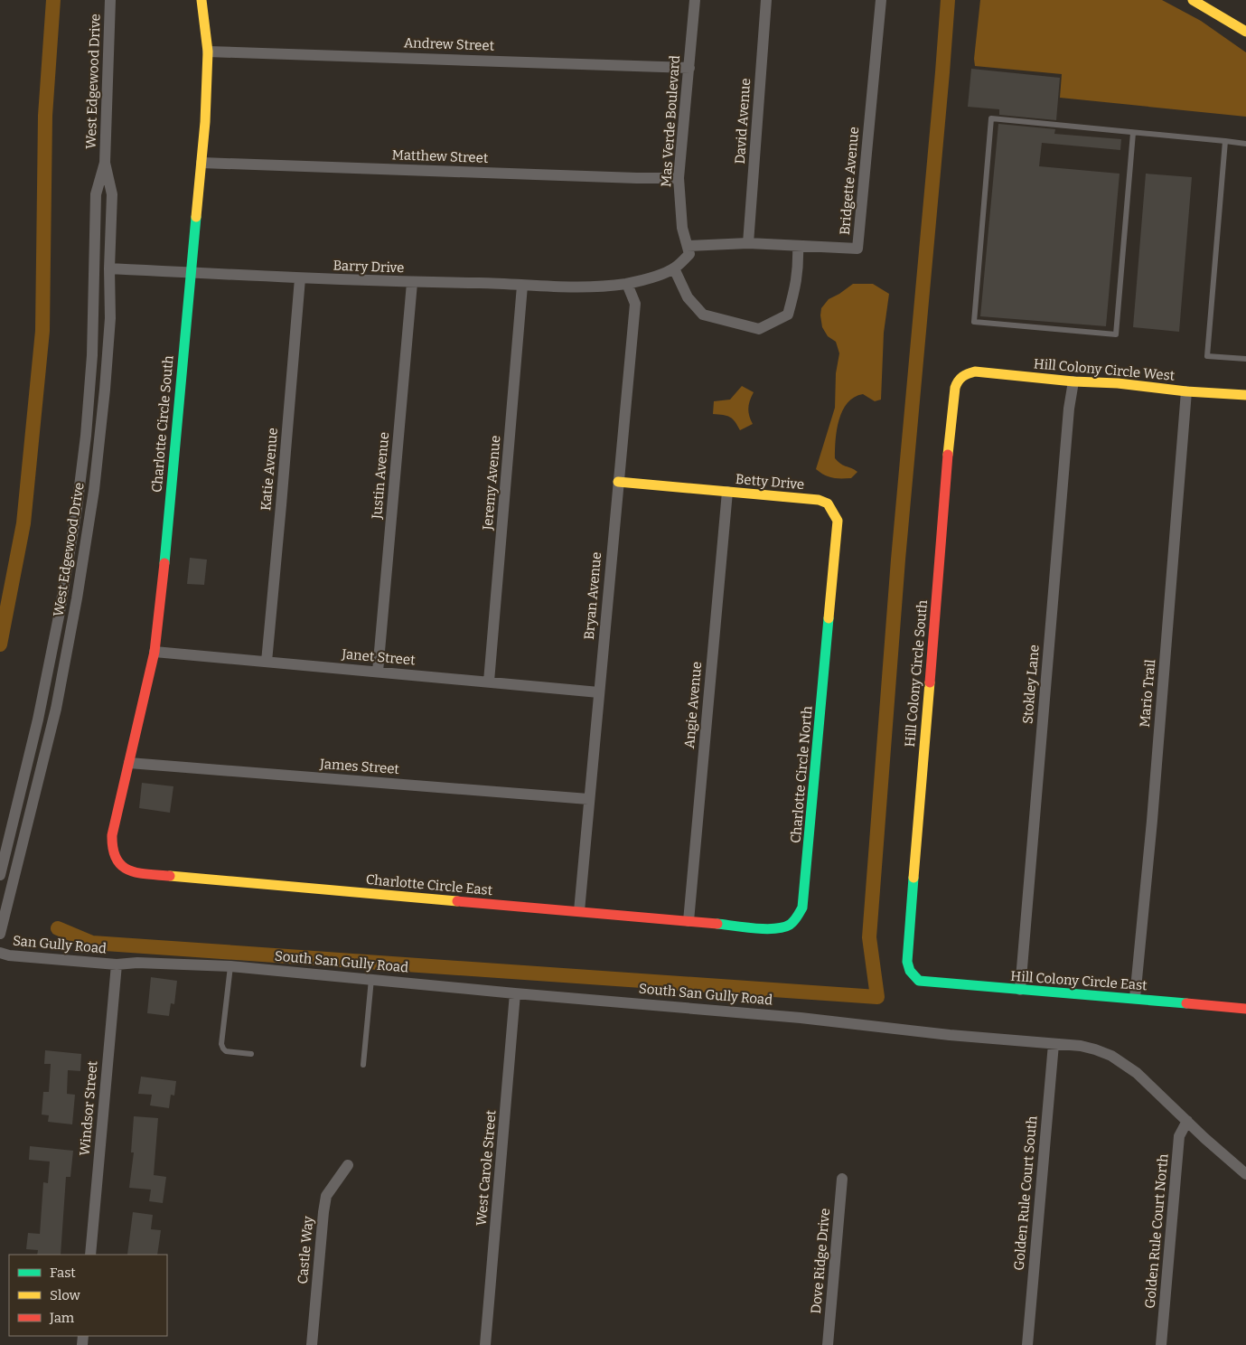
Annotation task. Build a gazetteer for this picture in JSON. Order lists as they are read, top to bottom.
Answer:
{
  "streets": {
    "street": [
      "Andrew Street",
      "West Edgewood Drive",
      "Mas Verde Boulevard",
      "David Avenue",
      "Matthew Street",
      "Bridgette Avenue",
      "Barry Drive",
      "Hill Colony Circle West",
      "Charlotte Circle South",
      "Katie Avenue",
      "Justin Avenue",
      "Betty Drive",
      "Jeremy Avenue",
      "Bryan Avenue",
      "Janet Street",
      "Hill Colony Circle South",
      "Stokley Lane",
      "Mario Trail",
      "Angie Avenue",
      "James Street",
      "Charlotte Circle North",
      "Charlotte Circle East",
      "San Gully Road",
      "South San Gully Road",
      "Hill Colony Circle East",
      "Windsor Street",
      "West Carole Street",
      "Golden Rule Court South",
      "Golden Rule Court North",
      "Castle Way",
      "Dove Ridge Drive"
    ]
  },
  "crossings": [
    ["Andrew Street", "Mas Verde Boulevard"],
    ["Andrew Street", "Charlotte Circle South"],
    ["West Edgewood Drive", "Barry Drive"],
    ["Mas Verde Boulevard", "Matthew Street"],
    ["Mas Verde Boulevard", "Bridgette Avenue"],
    ["David Avenue", "Bridgette Avenue"],
    ["Matthew Street", "Charlotte Circle South"],
    ["Barry Drive", "Charlotte Circle South"],
    ["Barry Drive", "Katie Avenue"],
    ["Barry Drive", "Justin Avenue"],
    ["Barry Drive", "Jeremy Avenue"],
    ["Barry Drive", "Bryan Avenue"],
    ["Hill Colony Circle West", "Hill Colony Circle South"],
    ["Hill Colony Circle West", "Stokley Lane"],
    ["Hill Colony Circle West", "Mario Trail"],
    ["Charlotte Circle South", "Janet Street"],
    ["Charlotte Circle South", "James Street"],
    ["Charlotte Circle South", "Charlotte Circle East"],
    ["Katie Avenue", "Janet Street"],
    ["Justin Avenue", "Janet Street"],
    ["Betty Drive", "Bryan Avenue"],
    ["Betty Drive", "Angie Avenue"],
    ["Betty Drive", "Charlotte Circle North"],
    ["Jeremy Avenue", "Janet Street"],
    ["Bryan Avenue", "Janet Street"],
    ["Bryan Avenue", "James Street"],
    ["Bryan Avenue", "Charlotte Circle East"],
    ["Hill Colony Circle South", "Hill Colony Circle East"],
    ["Stokley Lane", "Hill Colony Circle East"],
    ["Mario Trail", "Hill Colony Circle East"],
    ["Angie Avenue", "Charlotte Circle East"],
    ["Charlotte Circle North", "Charlotte Circle East"],
    ["San Gully Road", "South San Gully Road"],
    ["San Gully Road", "Windsor Street"],
    ["South San Gully Road", "Windsor Street"],
    ["South San Gully Road", "West Carole Street"],
    ["South San Gully Road", "Golden Rule Court South"],
    ["South San Gully Road", "Golden Rule Court North"]
  ],
  "legend": ["Fast", "Slow", "Jam"]
}
